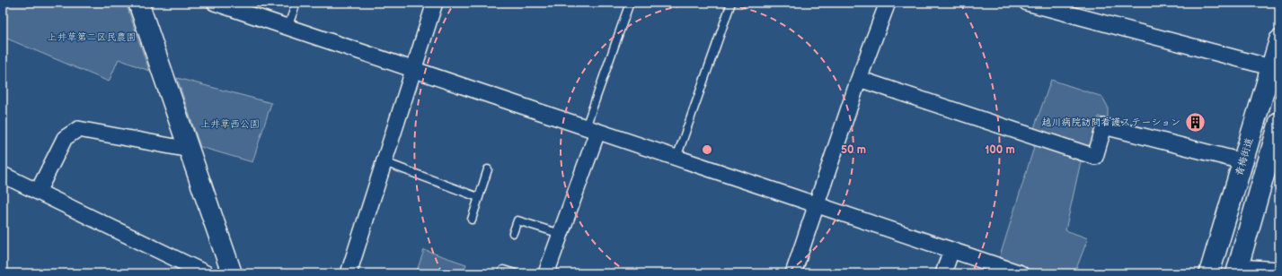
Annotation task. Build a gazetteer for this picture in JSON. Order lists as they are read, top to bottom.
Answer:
{
  "streets": {
    "main road": ["青梅街道"]
  },
  "parks": ["上井草第二区民農園", "上井草西公園"],
  "places": {
    "building": ["越川病院訪問看護ステーション"]
  },
  "rings": ["50 m", "100 m"]
}
